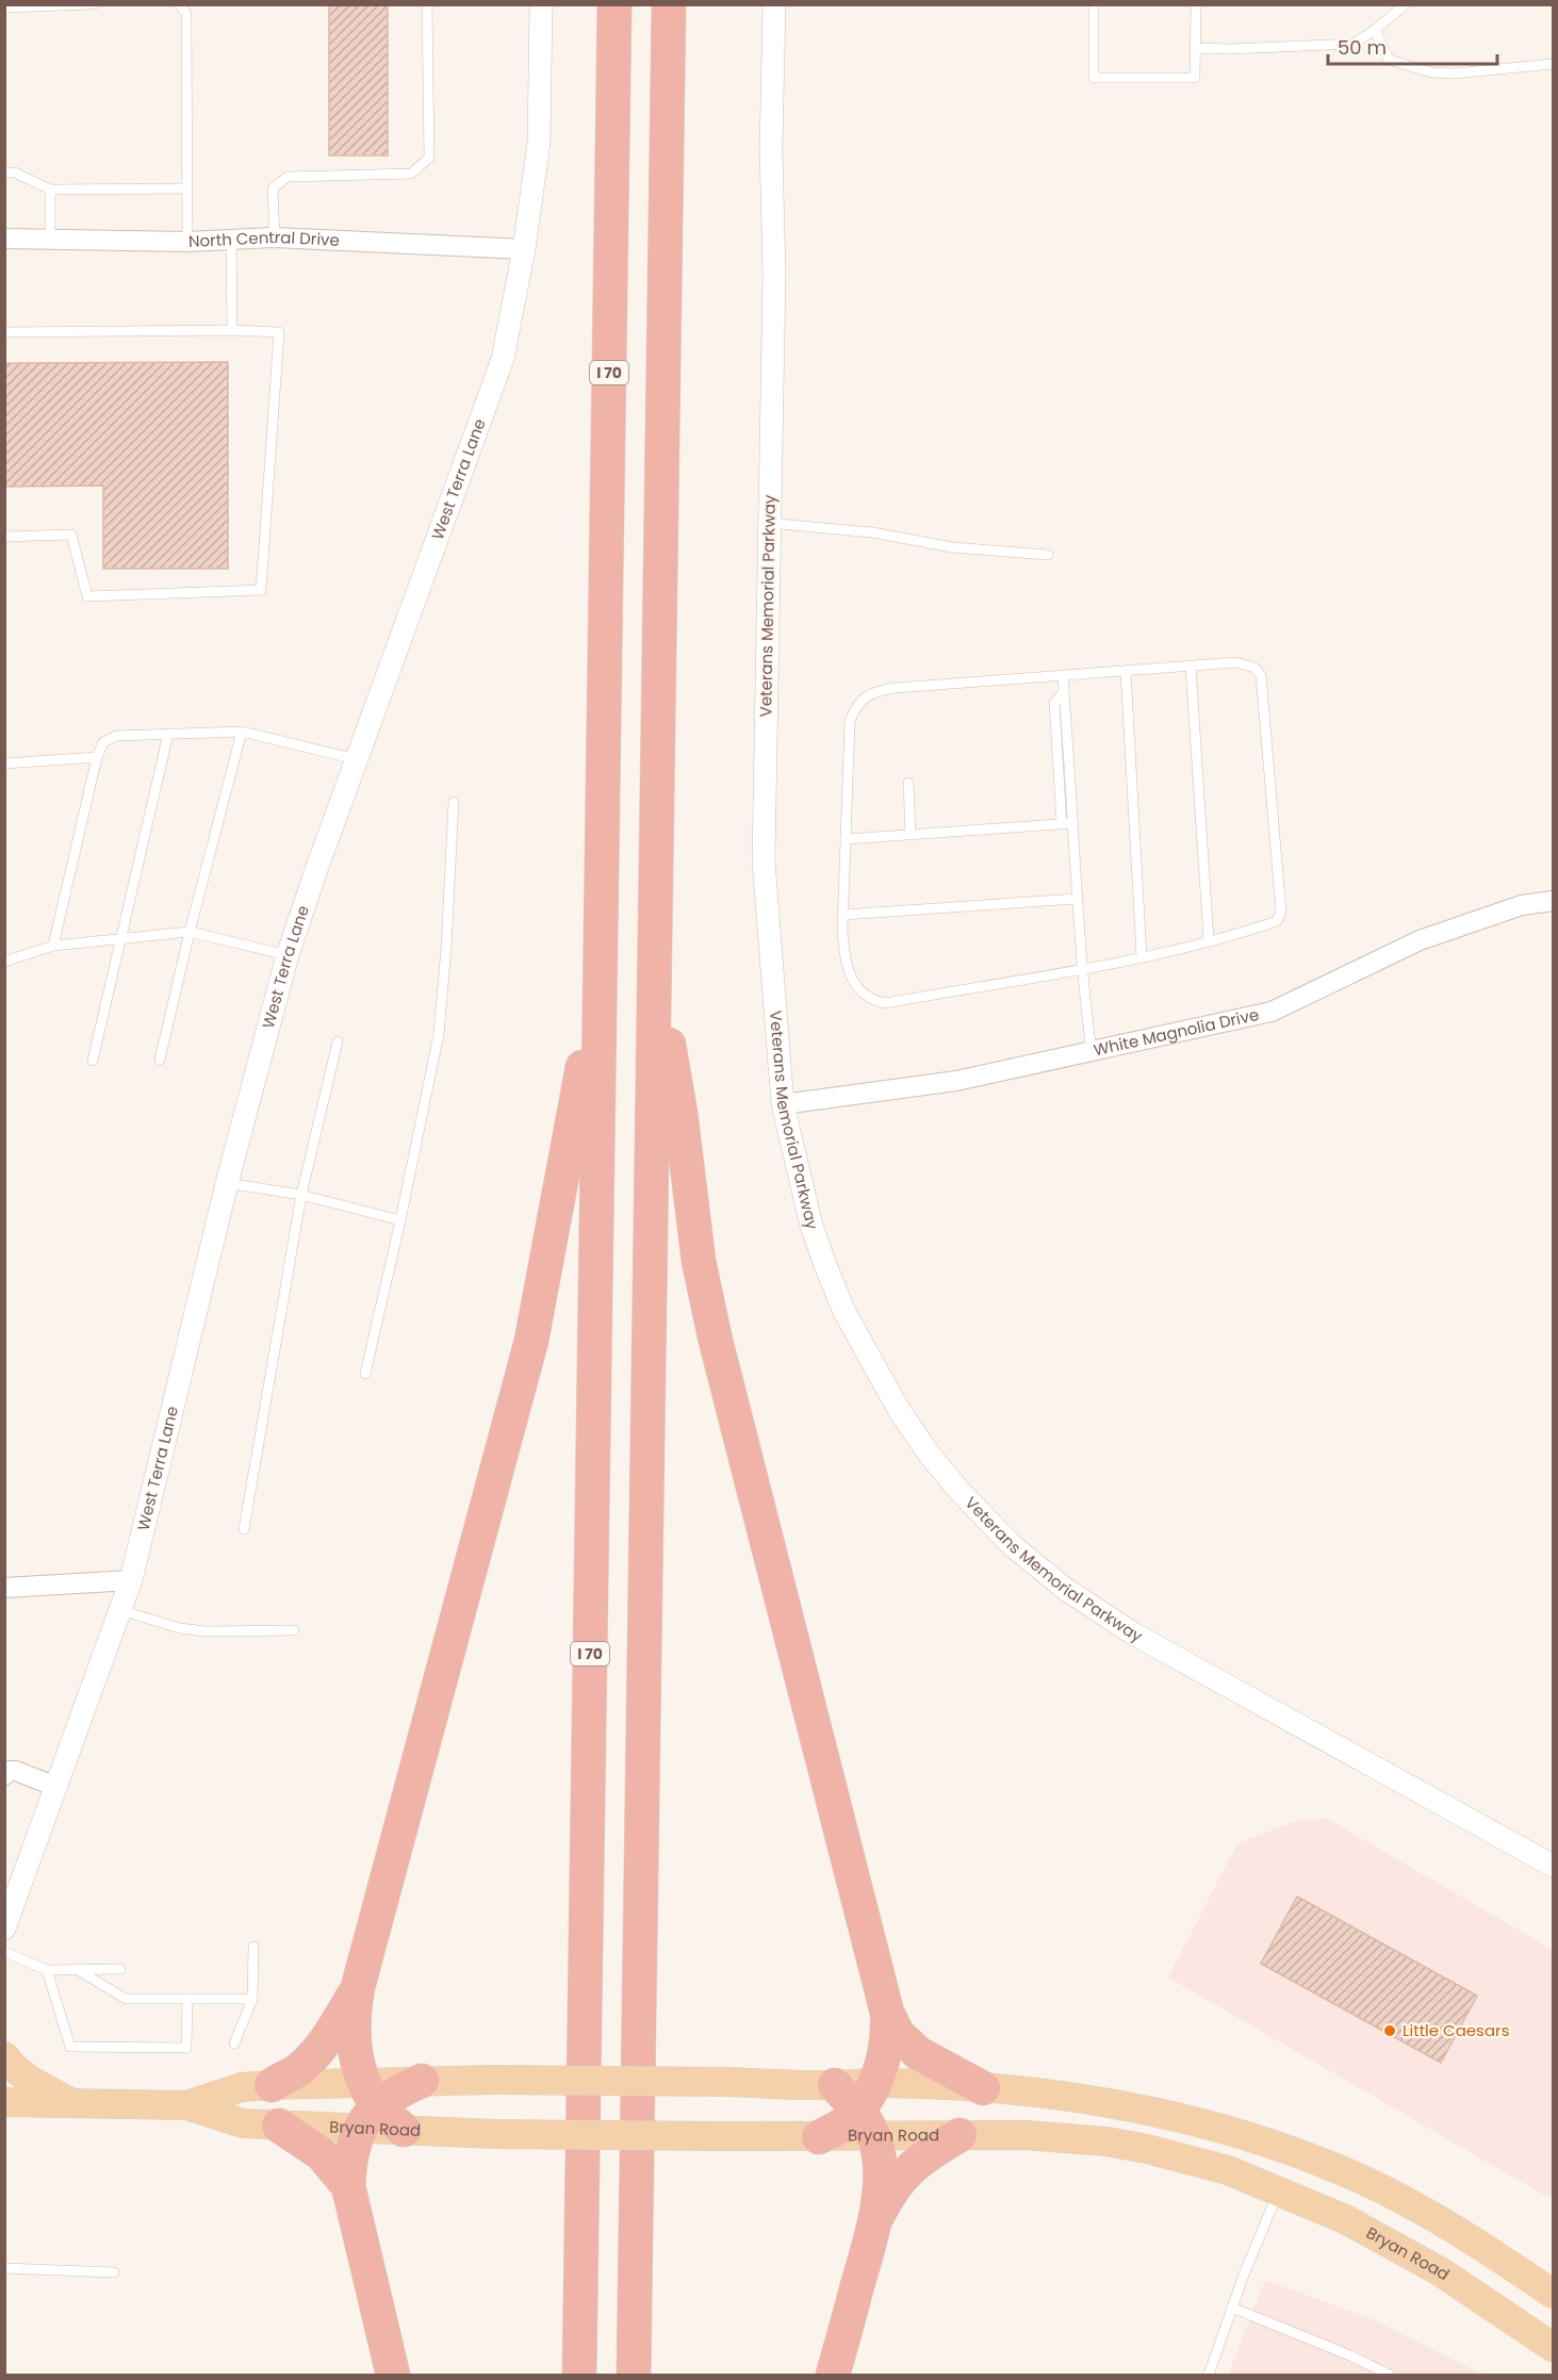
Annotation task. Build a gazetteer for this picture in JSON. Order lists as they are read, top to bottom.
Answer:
{
  "streets": {
    "highway": ["I 70"],
    "main road": ["Bryan Road"],
    "street": [
      "North Central Drive",
      "West Terra Lane",
      "Veterans Memorial Parkway",
      "White Magnolia Drive"
    ]
  },
  "crossings": [
    ["North Central Drive", "West Terra Lane"],
    ["Veterans Memorial Parkway", "White Magnolia Drive"]
  ],
  "places": ["Little Caesars"],
  "scale_bar": "50 m"
}
